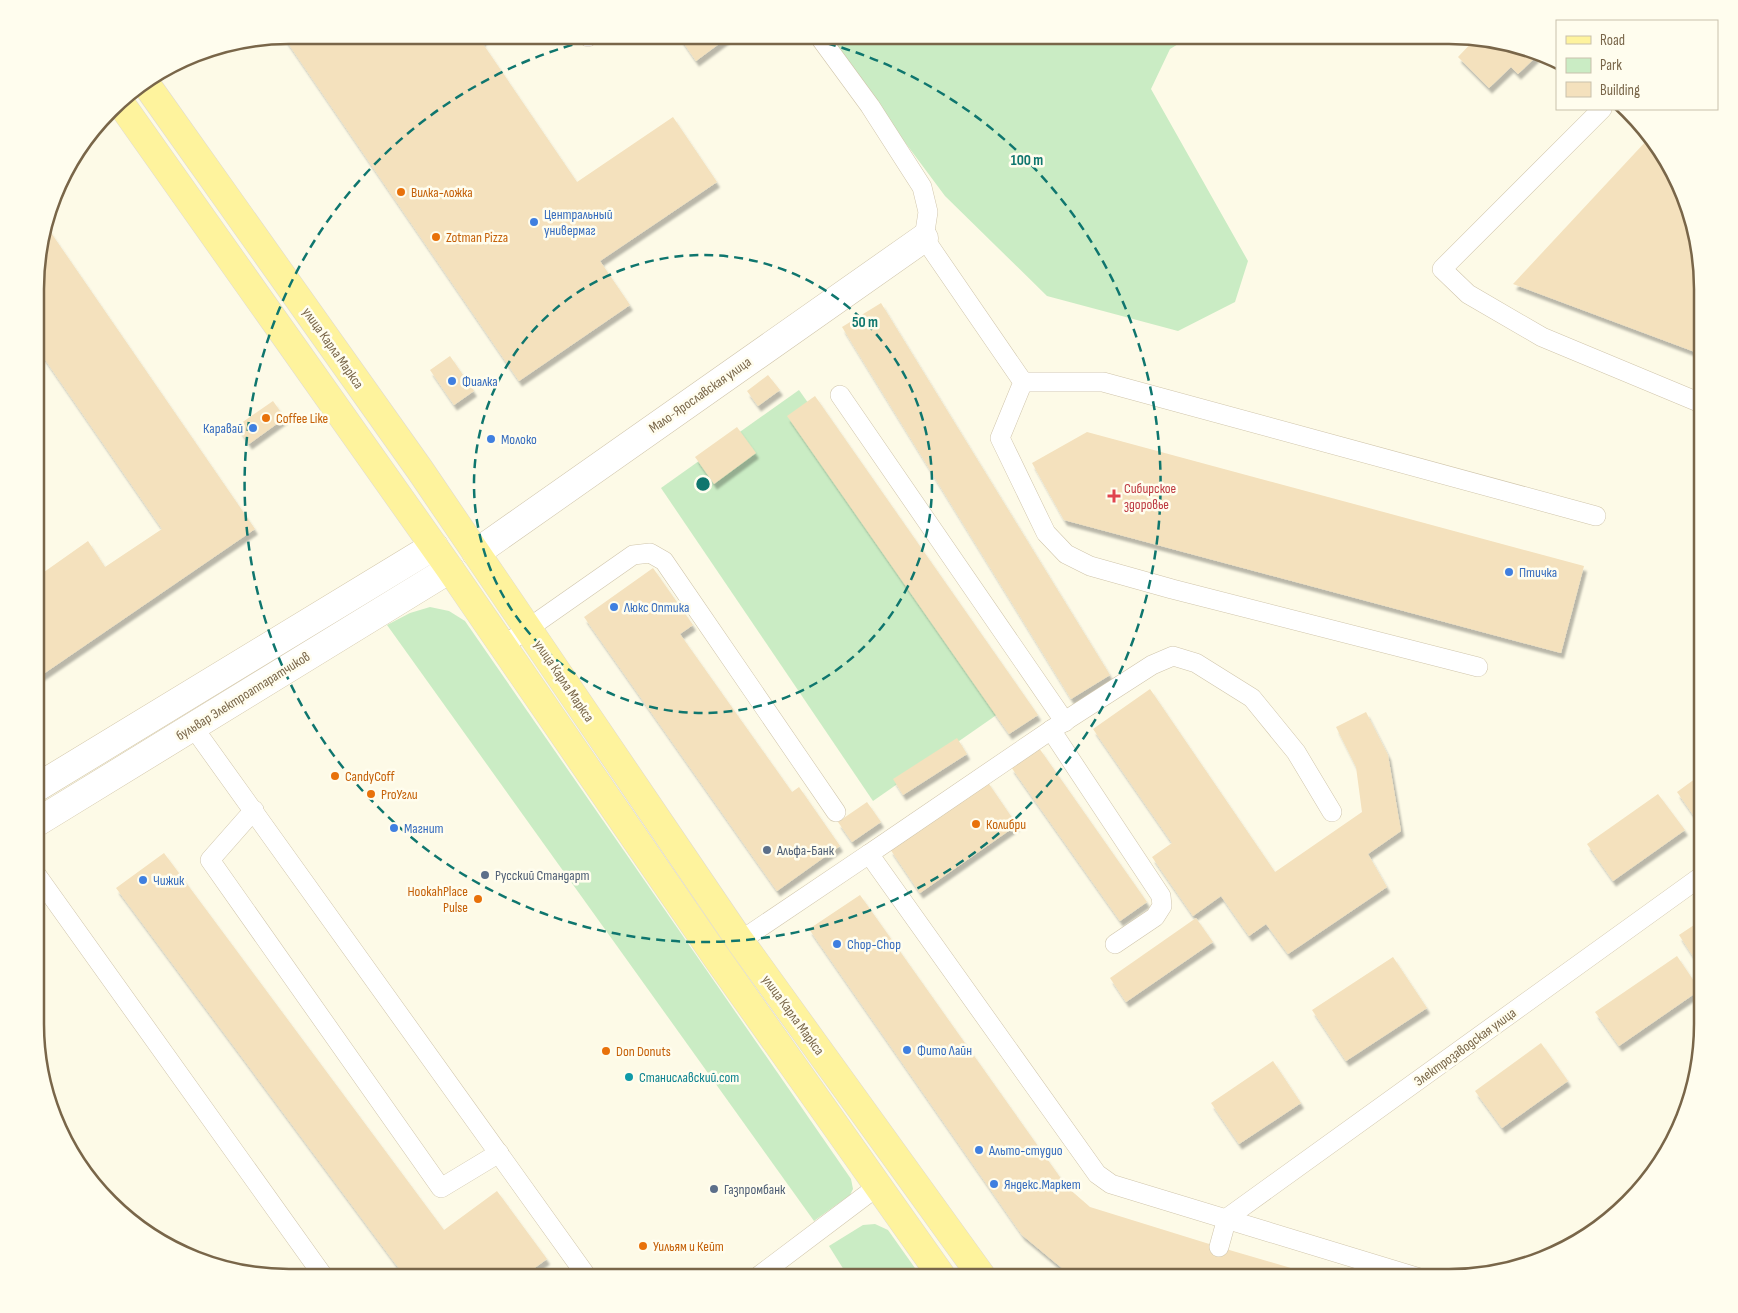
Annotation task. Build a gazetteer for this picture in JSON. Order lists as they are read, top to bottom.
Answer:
{
  "streets": {
    "main road": ["улица Карла Маркса"],
    "street": ["Мало-Ярославская улица", "бульвар Электроаппаратчиков"],
    "lane": ["Электрозаводская улица"]
  },
  "crossings": [
    ["улица Карла Маркса", "Мало-Ярославская улица"],
    ["улица Карла Маркса", "бульвар Электроаппаратчиков"]
  ],
  "places": {
    "other": [
      "Вилка-ложка",
      "Центральный универмаг",
      "Zotman Pizza",
      "Фиалка",
      "Coffee Like",
      "Каравай",
      "Молоко",
      "Птичка",
      "Люкс Оптика",
      "CandyCoff",
      "ProУгли",
      "Колибри",
      "Магнит",
      "Альфа-Банк",
      "Русский Стандарт",
      "Чижик",
      "HookahPlace Pulse",
      "Chop-Chop",
      "Фито Лайн",
      "Don Donuts",
      "Станиславский.com",
      "Альто-студио",
      "Яндекс.Маркет",
      "Газпромбанк",
      "Уильям и Кейт"
    ],
    "health": ["Сибирское здоровье"]
  },
  "legend": ["Road", "Park", "Building"],
  "rings": ["100 m", "50 m"]
}
